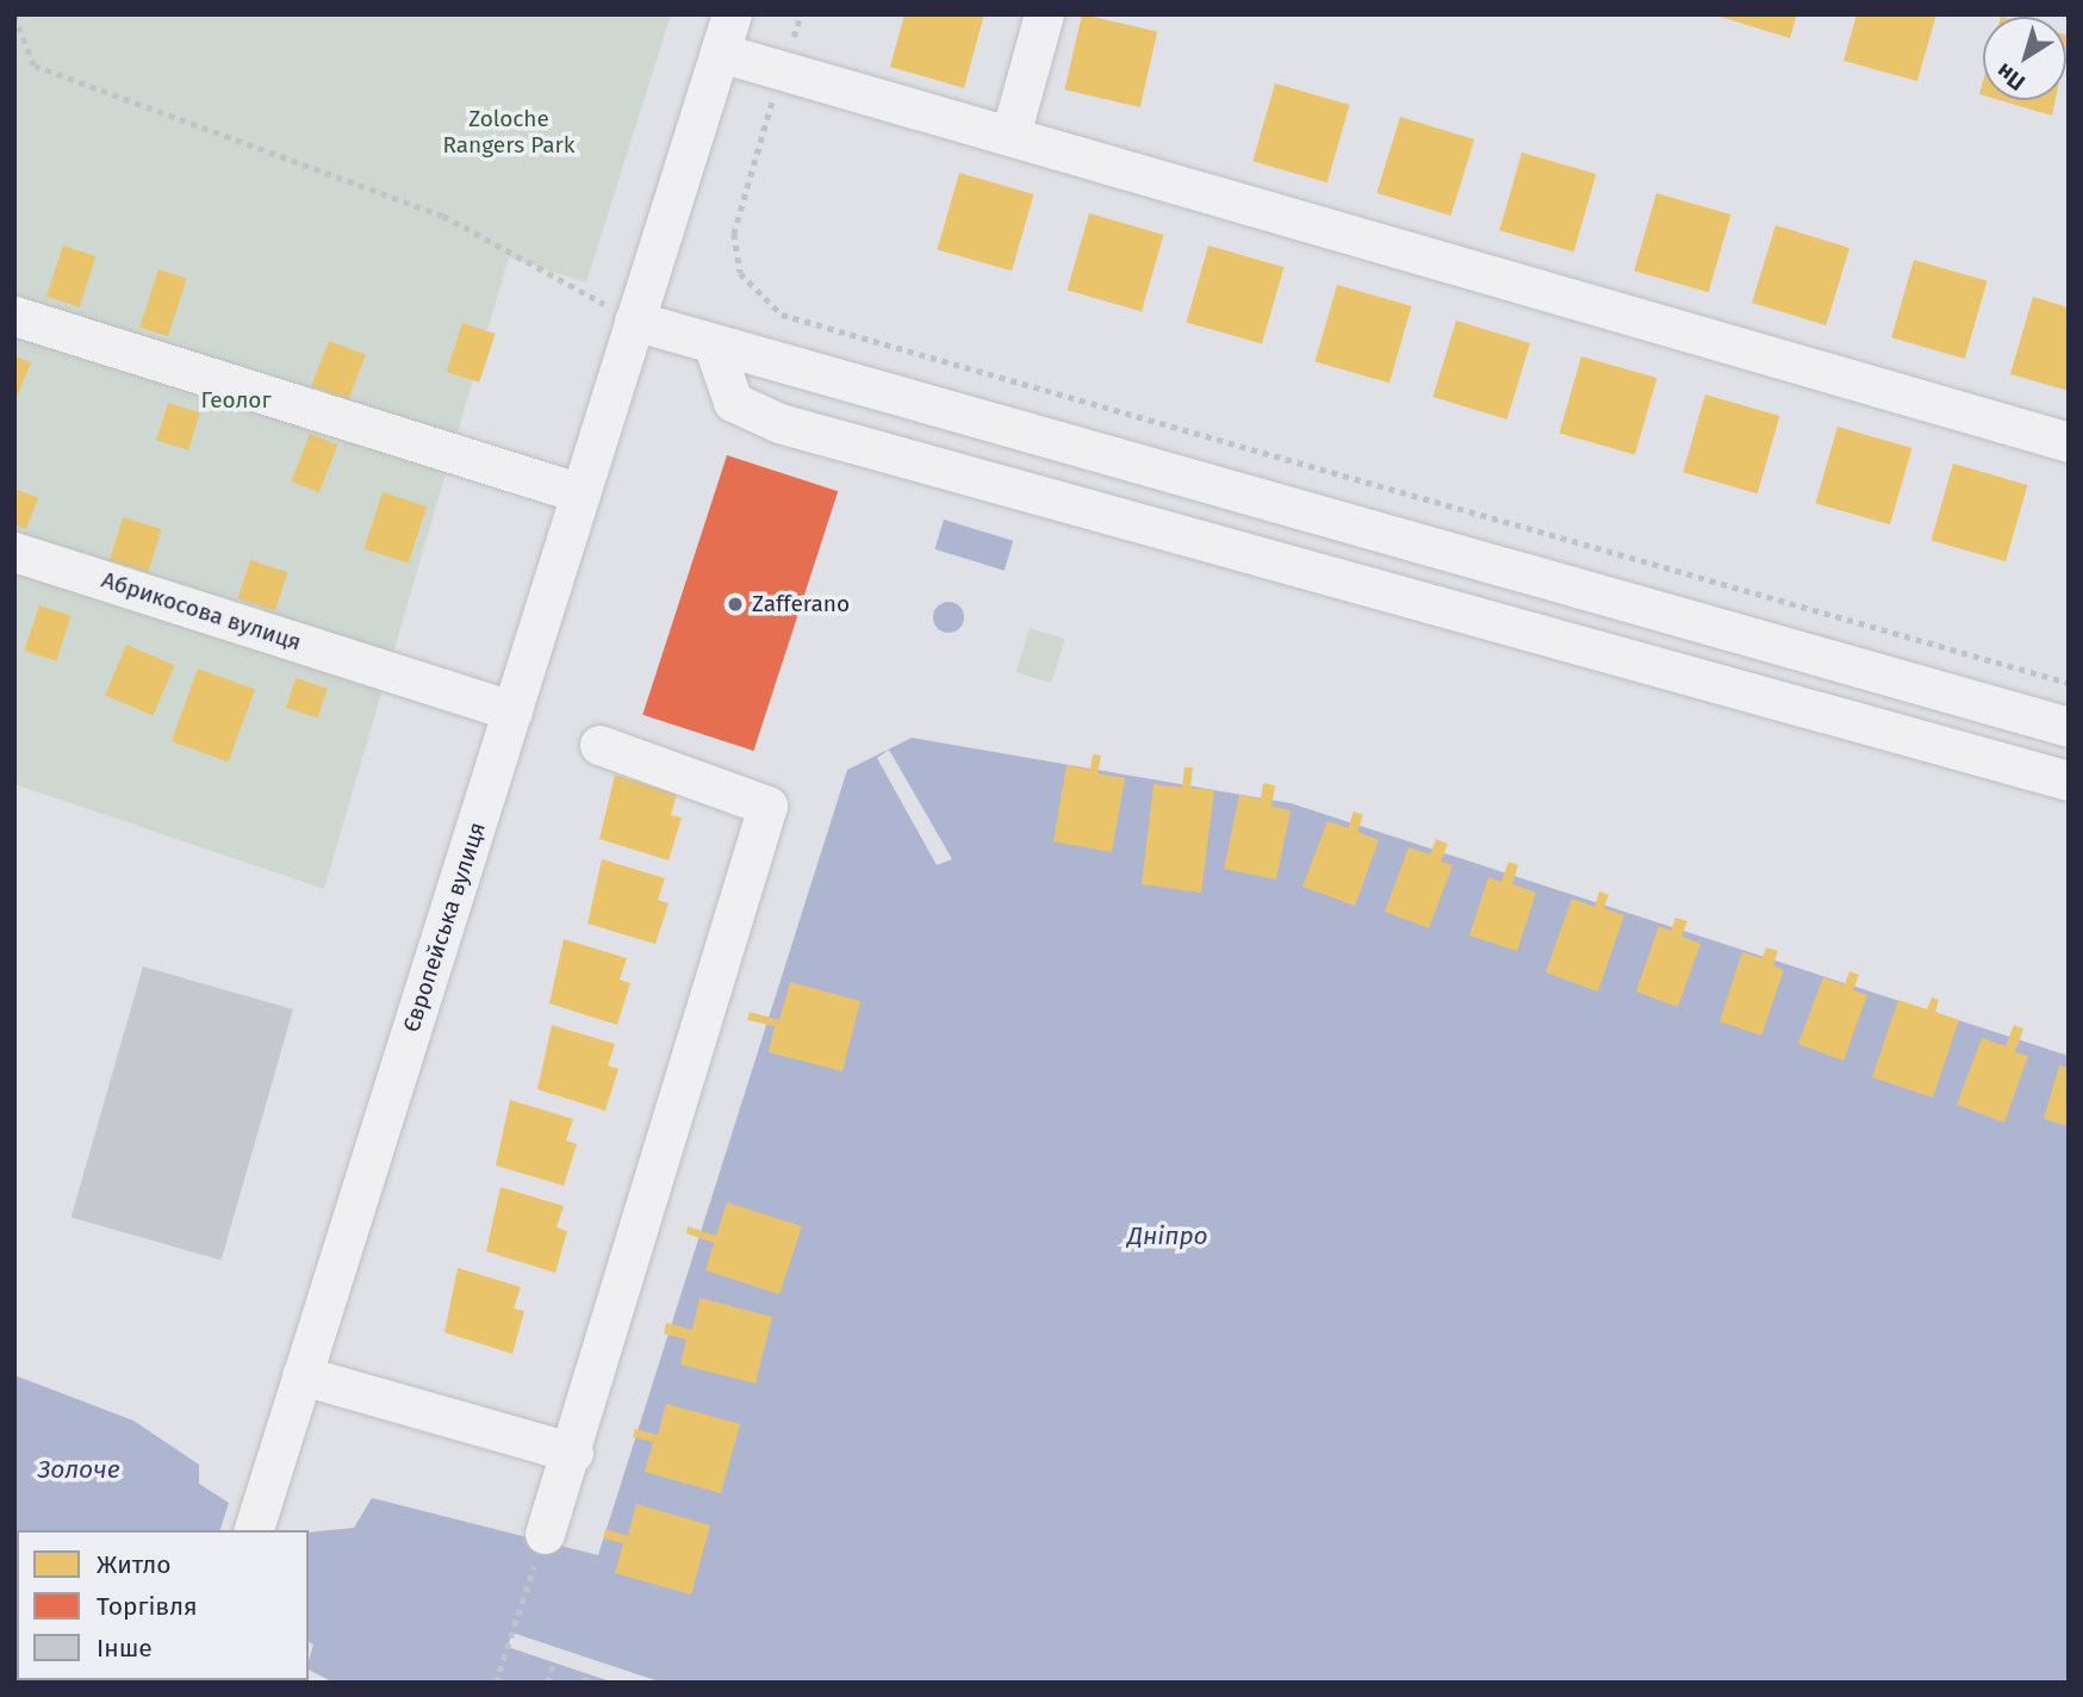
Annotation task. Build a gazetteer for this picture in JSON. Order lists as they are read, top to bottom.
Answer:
{
  "streets": {
    "street": ["Абрикосова вулиця", "Європейська вулиця"]
  },
  "crossings": [
    ["Абрикосова вулиця", "Європейська вулиця"]
  ],
  "water": ["Дніпро", "Золоче"],
  "parks": ["Zoloche Rangers Park", "Геолог"],
  "places": ["Zafferano"],
  "legend": ["Житло", "Торгівля", "Інше"],
  "north": "bottom left"
}
